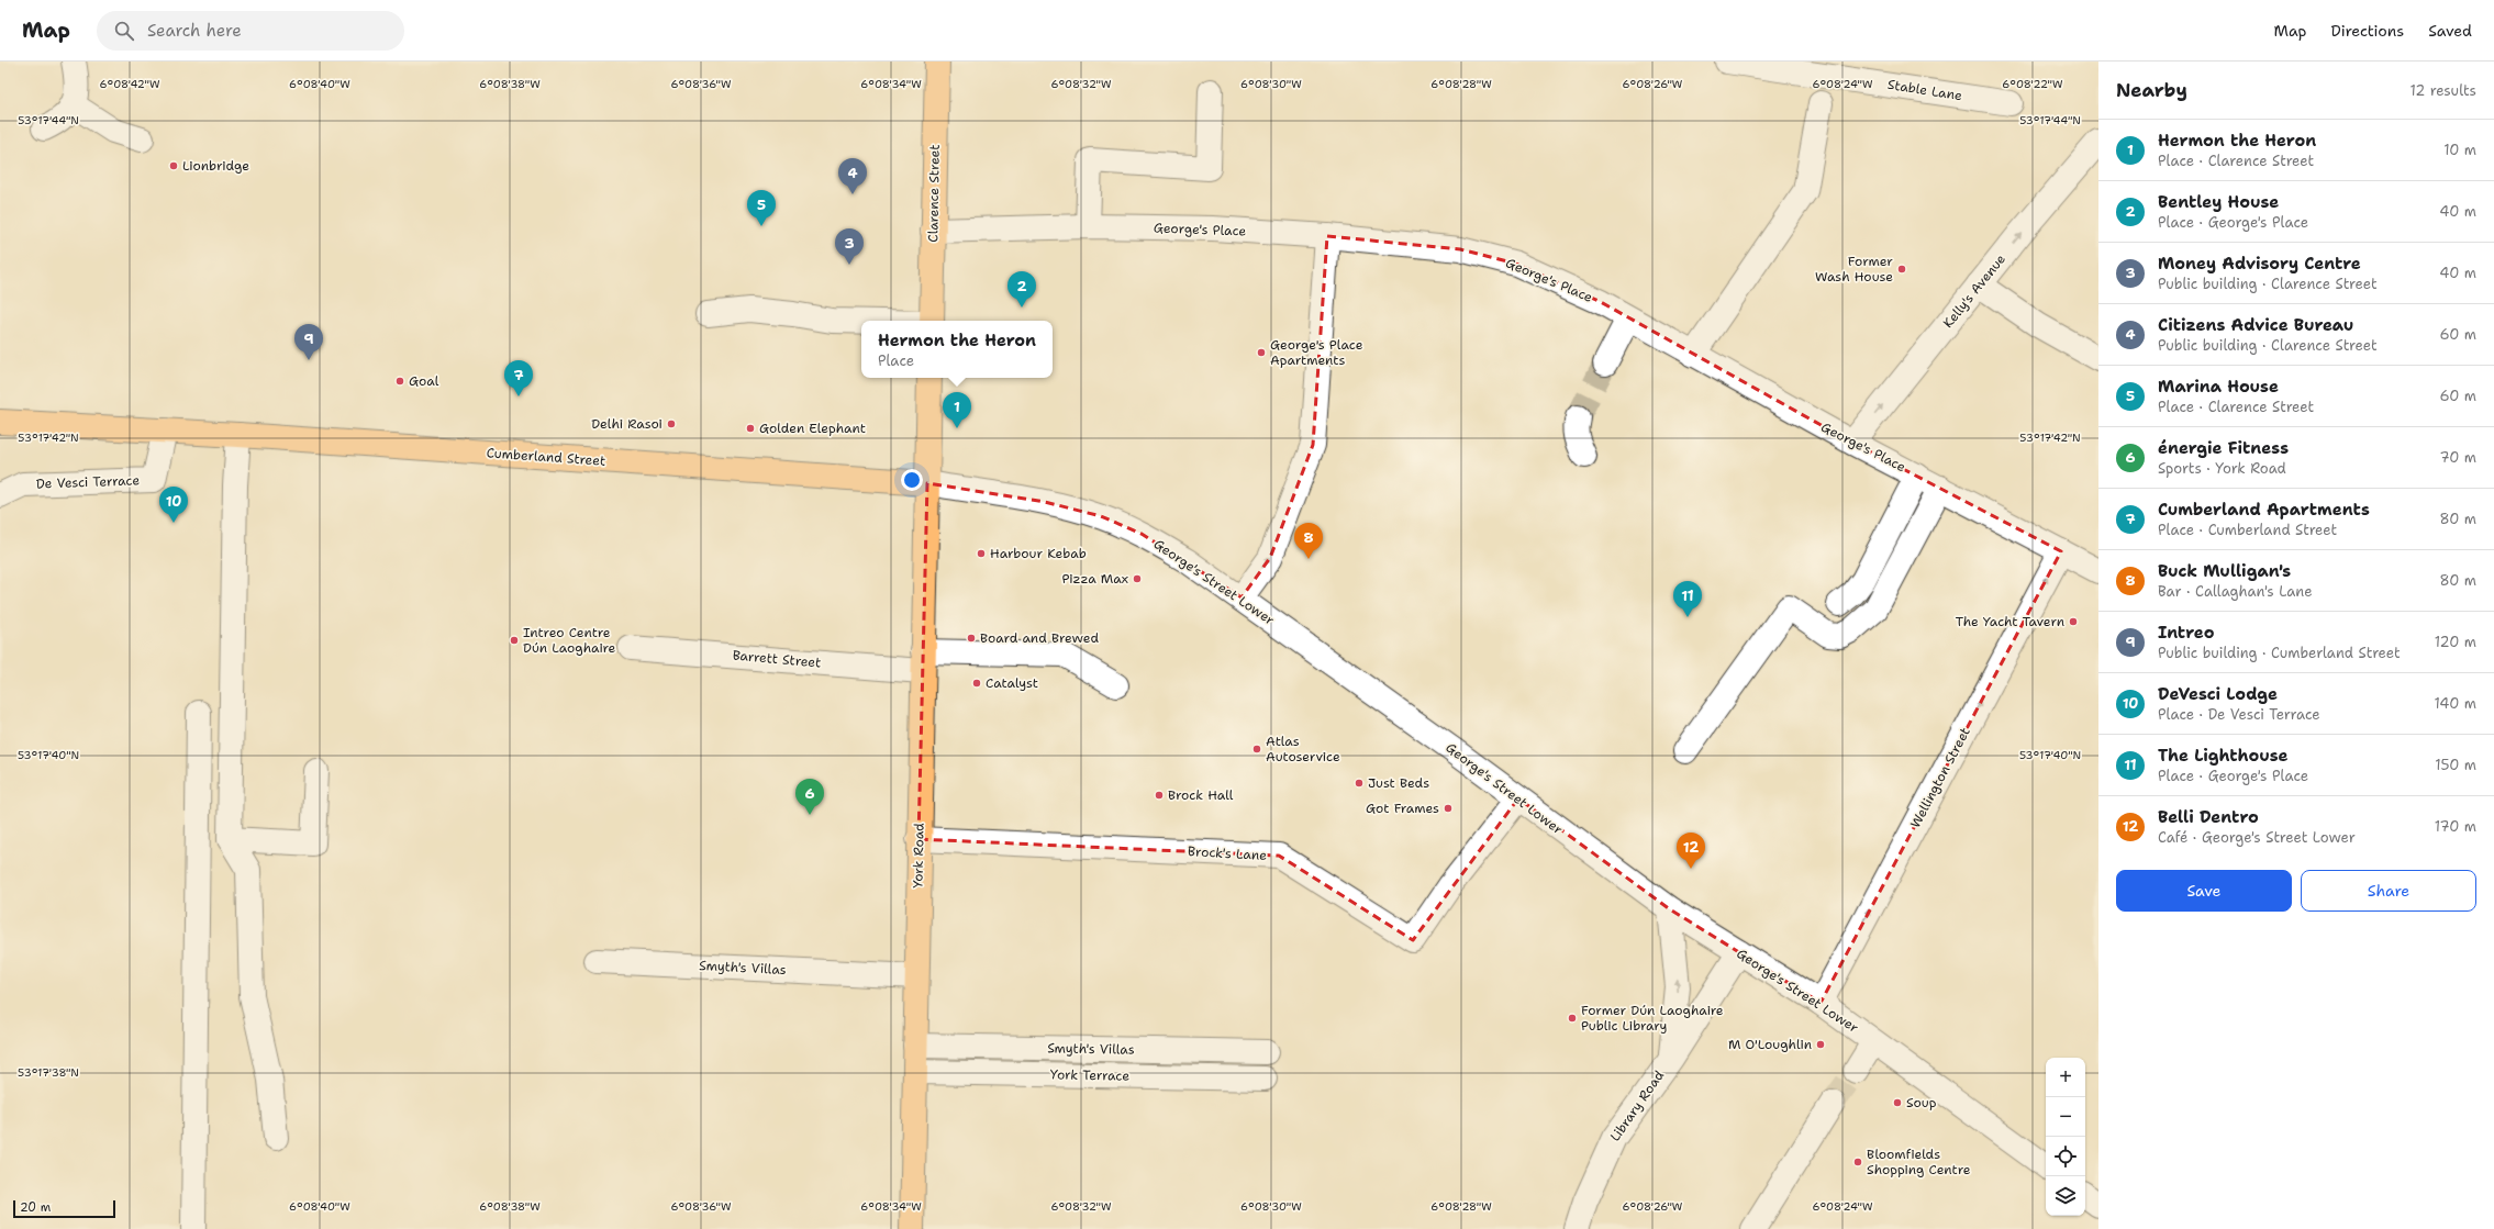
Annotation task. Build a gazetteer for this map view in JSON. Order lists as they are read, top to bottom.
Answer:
{
  "streets": {
    "main road": ["Clarence Street", "Cumberland Street", "York Road"],
    "street": [
      "Stable Lane",
      "George's Place",
      "Kelly's Avenue",
      "De Vesci Terrace",
      "George's Street Lower",
      "Barrett Street",
      "Wellington Street",
      "Brock's Lane",
      "Smyth's Villas",
      "York Terrace",
      "Library Road"
    ]
  },
  "crossings": [
    ["Clarence Street", "George's Place"],
    ["George's Place", "Kelly's Avenue"],
    ["George's Place", "Wellington Street"],
    ["Cumberland Street", "De Vesci Terrace"],
    ["Cumberland Street", "George's Street Lower"],
    ["Cumberland Street", "York Road"],
    ["George's Street Lower", "Wellington Street"],
    ["George's Street Lower", "Brock's Lane"],
    ["George's Street Lower", "York Road"],
    ["George's Street Lower", "Library Road"],
    ["Barrett Street", "York Road"],
    ["Brock's Lane", "York Road"],
    ["York Road", "Smyth's Villas"],
    ["York Road", "York Terrace"]
  ],
  "one_way": ["Wellington Street"],
  "places": [
    "Lionbridge",
    "Former Wash House",
    "George's Place Apartments",
    "Goal",
    "Delhi Rasoi",
    "Golden Elephant",
    "Harbour Kebab",
    "Pizza Max",
    "The Yacht Tavern",
    "Board and Brewed",
    "Intreo Centre Dún Laoghaire",
    "Catalyst",
    "Atlas Autoservice",
    "Just Beds",
    "Brock Hall",
    "Got Frames",
    "Former Dún Laoghaire Public Library",
    "M O'Loughlin",
    "Soup",
    "Bloomfields Shopping Centre"
  ],
  "scale_bar": "20 m",
  "page": {
    "header": "Map",
    "search": "Search here",
    "nav": ["Map", "Directions", "Saved"],
    "heading": ["Nearby", "12 results"],
    "list": [
      {
        "mark": "1",
        "name": "Hermon the Heron",
        "note": "Place · Clarence Street",
        "value": "10 m"
      },
      {
        "mark": "2",
        "name": "Bentley House",
        "note": "Place · George's Place",
        "value": "40 m"
      },
      {
        "mark": "3",
        "name": "Money Advisory Centre",
        "note": "Public building · Clarence Street",
        "value": "40 m"
      },
      {
        "mark": "4",
        "name": "Citizens Advice Bureau",
        "note": "Public building · Clarence Street",
        "value": "60 m"
      },
      {
        "mark": "5",
        "name": "Marina House",
        "note": "Place · Clarence Street",
        "value": "60 m"
      },
      {
        "mark": "6",
        "name": "énergie Fitness",
        "note": "Sports · York Road",
        "value": "70 m"
      },
      {
        "mark": "7",
        "name": "Cumberland Apartments",
        "note": "Place · Cumberland Street",
        "value": "80 m"
      },
      {
        "mark": "8",
        "name": "Buck Mulligan's",
        "note": "Bar · Callaghan's Lane",
        "value": "80 m"
      },
      {
        "mark": "9",
        "name": "Intreo",
        "note": "Public building · Cumberland Street",
        "value": "120 m"
      },
      {
        "mark": "10",
        "name": "DeVesci Lodge",
        "note": "Place · De Vesci Terrace",
        "value": "140 m"
      },
      {
        "mark": "11",
        "name": "The Lighthouse",
        "note": "Place · George's Place",
        "value": "150 m"
      },
      {
        "mark": "12",
        "name": "Belli Dentro",
        "note": "Café · George's Street Lower",
        "value": "170 m"
      }
    ],
    "pins": [
      "4",
      "5",
      "3",
      "2",
      "9",
      "7",
      "1",
      "10",
      "8",
      "11",
      "6",
      "12"
    ],
    "popup": ["Hermon the Heron", "Place"],
    "buttons": ["Save", "Share"],
    "map_buttons": ["+", "−"],
    "scale": "20 m"
  },
  "coordinates": [
    "6°08'42\"W",
    "6°08'40\"W",
    "6°08'38\"W",
    "6°08'36\"W",
    "6°08'34\"W",
    "6°08'32\"W",
    "6°08'30\"W",
    "6°08'28\"W",
    "6°08'26\"W",
    "6°08'24\"W",
    "6°08'22\"W",
    "53°17'44\"N",
    "53°17'42\"N",
    "53°17'40\"N",
    "53°17'38\"N"
  ]
}
